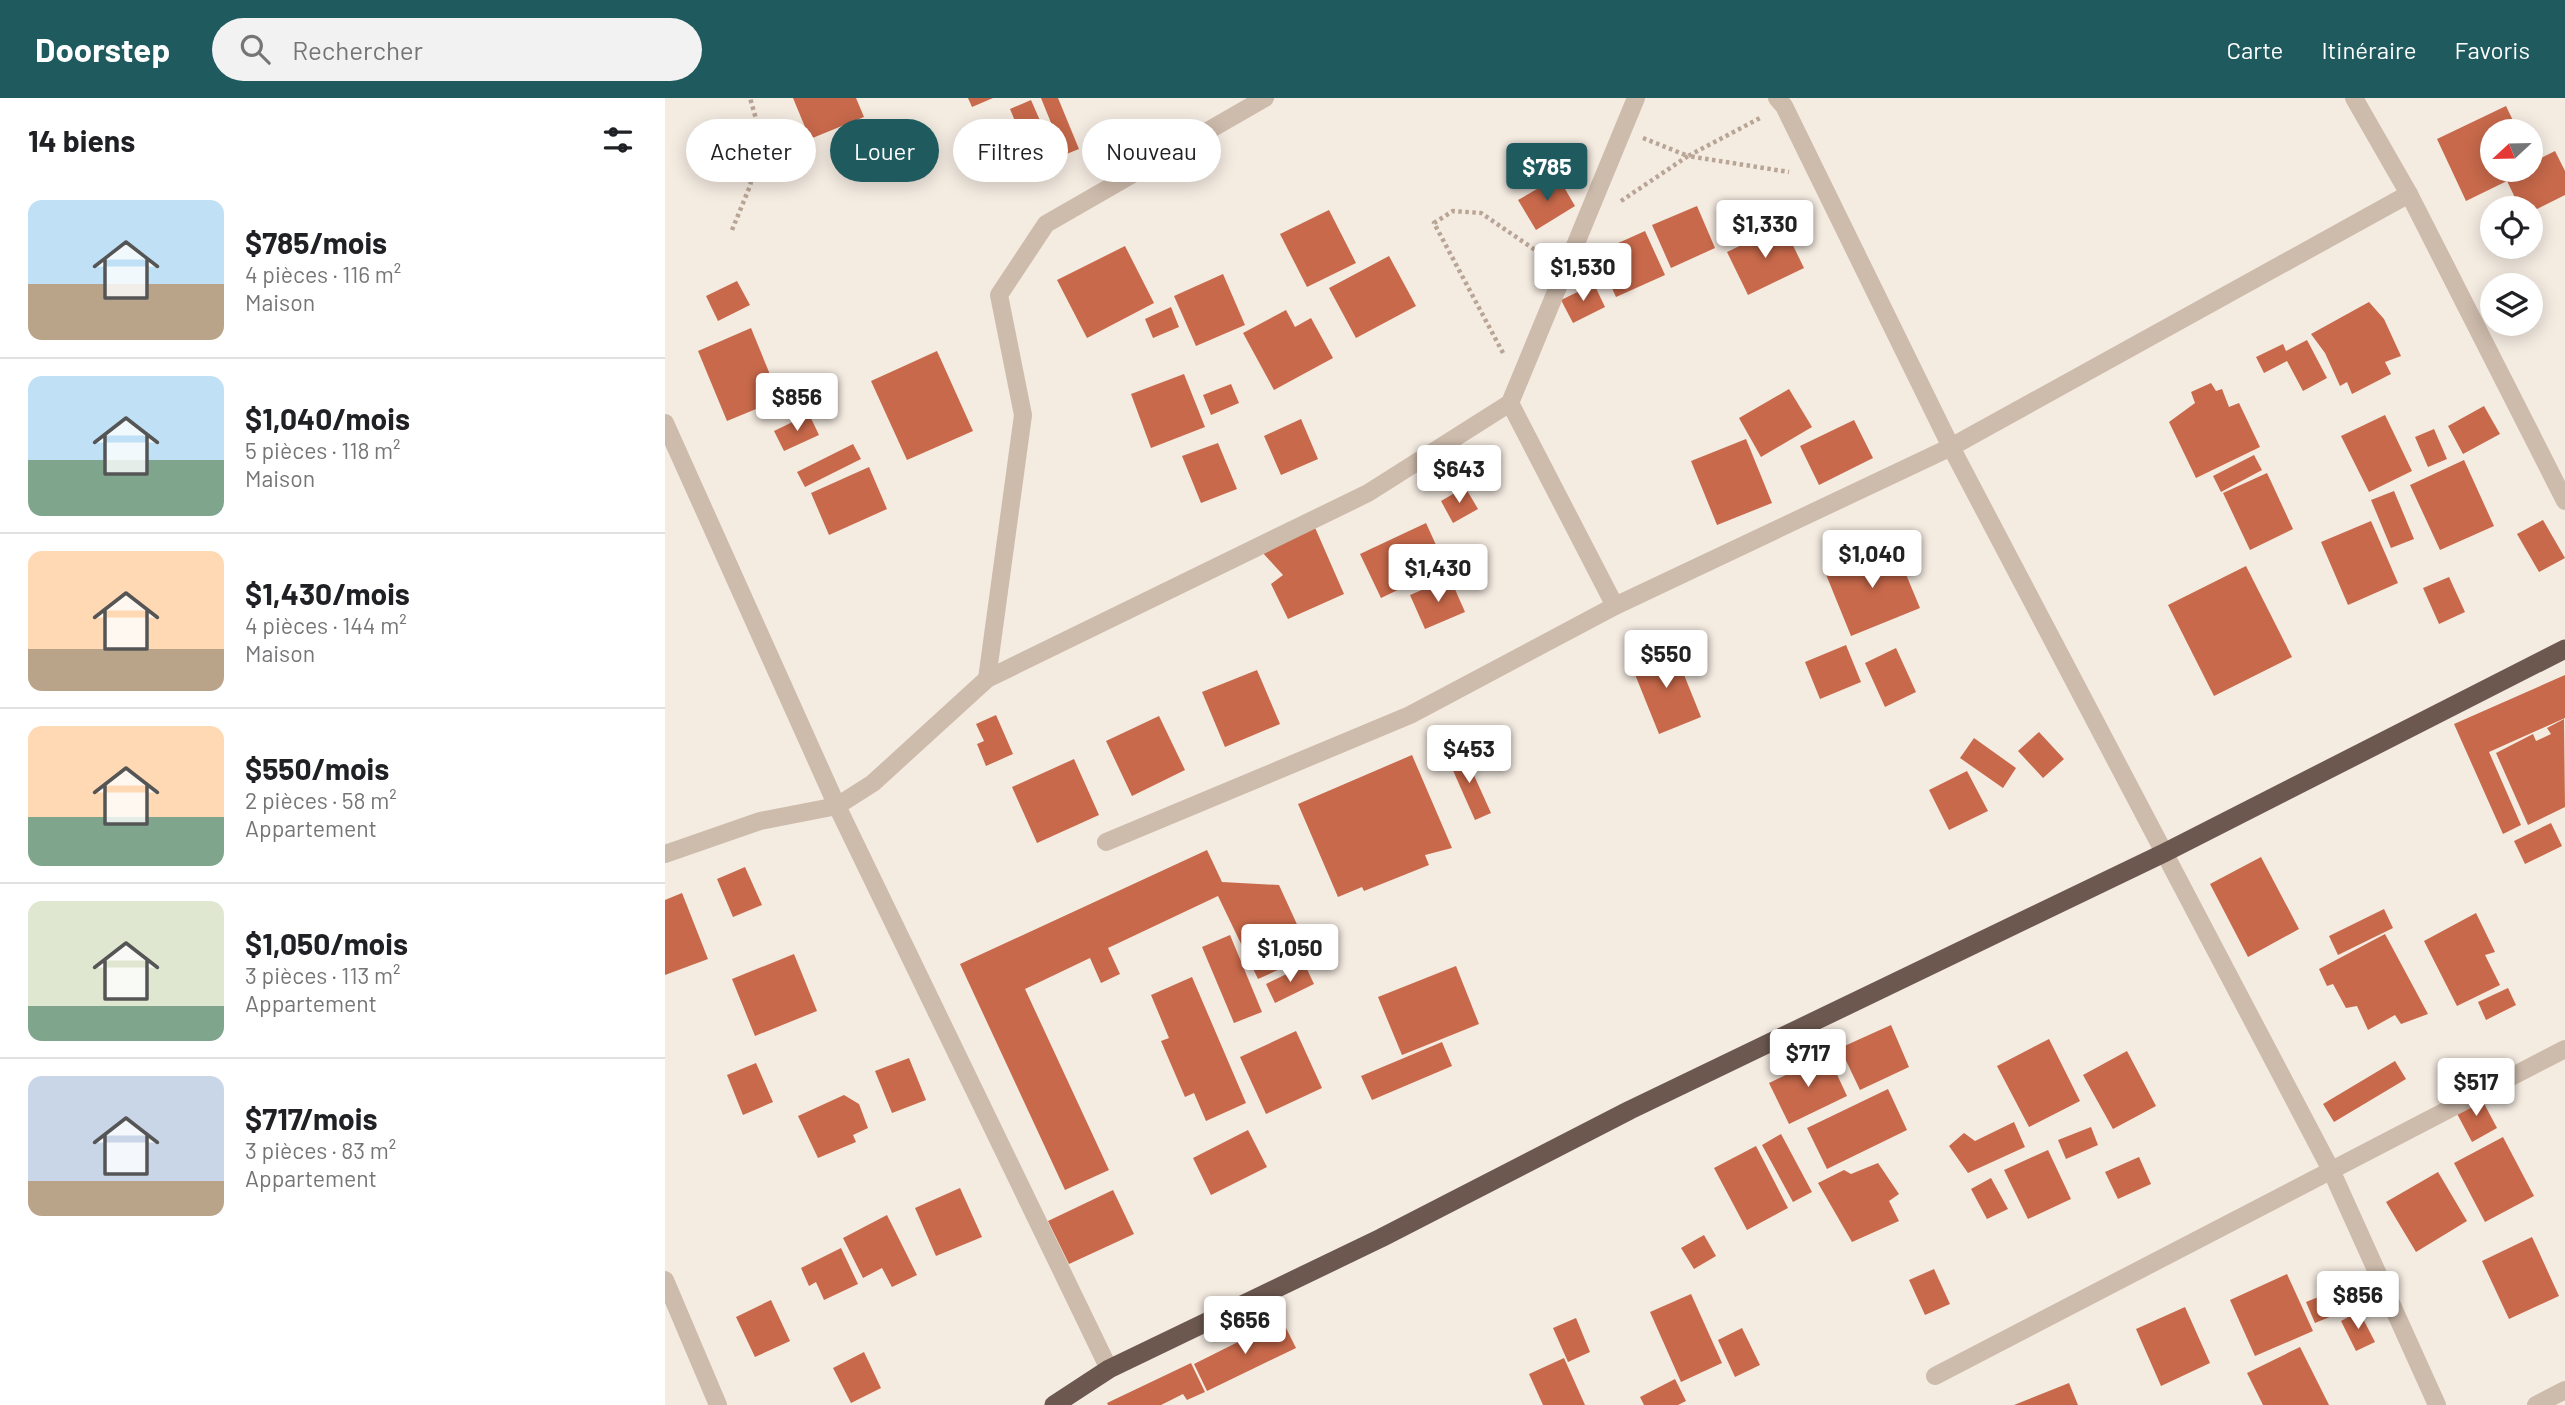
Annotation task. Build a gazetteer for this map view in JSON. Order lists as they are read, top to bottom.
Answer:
{
  "north": "left",
  "page": {
    "header": "Doorstep",
    "search": "Rechercher",
    "nav": ["Carte", "Itinéraire", "Favoris"],
    "heading": "14 biens",
    "chip": [
      "Acheter",
      "Louer",
      "Filtres",
      "Nouveau"
    ],
    "price": [
      "$785",
      "$1,330",
      "$1,530",
      "$856",
      "$643",
      "$1,040",
      "$1,430",
      "$550",
      "$453",
      "$1,050",
      "$717",
      "$517",
      "$856",
      "$656"
    ],
    "list": [
      {
        "name": "$785/mois",
        "note": "4 pièces · 116 m² · Maison"
      },
      {
        "name": "$1,040/mois",
        "note": "5 pièces · 118 m² · Maison"
      },
      {
        "name": "$1,430/mois",
        "note": "4 pièces · 144 m² · Maison"
      },
      {
        "name": "$550/mois",
        "note": "2 pièces · 58 m² · Appartement"
      },
      {
        "name": "$1,050/mois",
        "note": "3 pièces · 113 m² · Appartement"
      },
      {
        "name": "$717/mois",
        "note": "3 pièces · 83 m² · Appartement"
      }
    ]
  }
}
